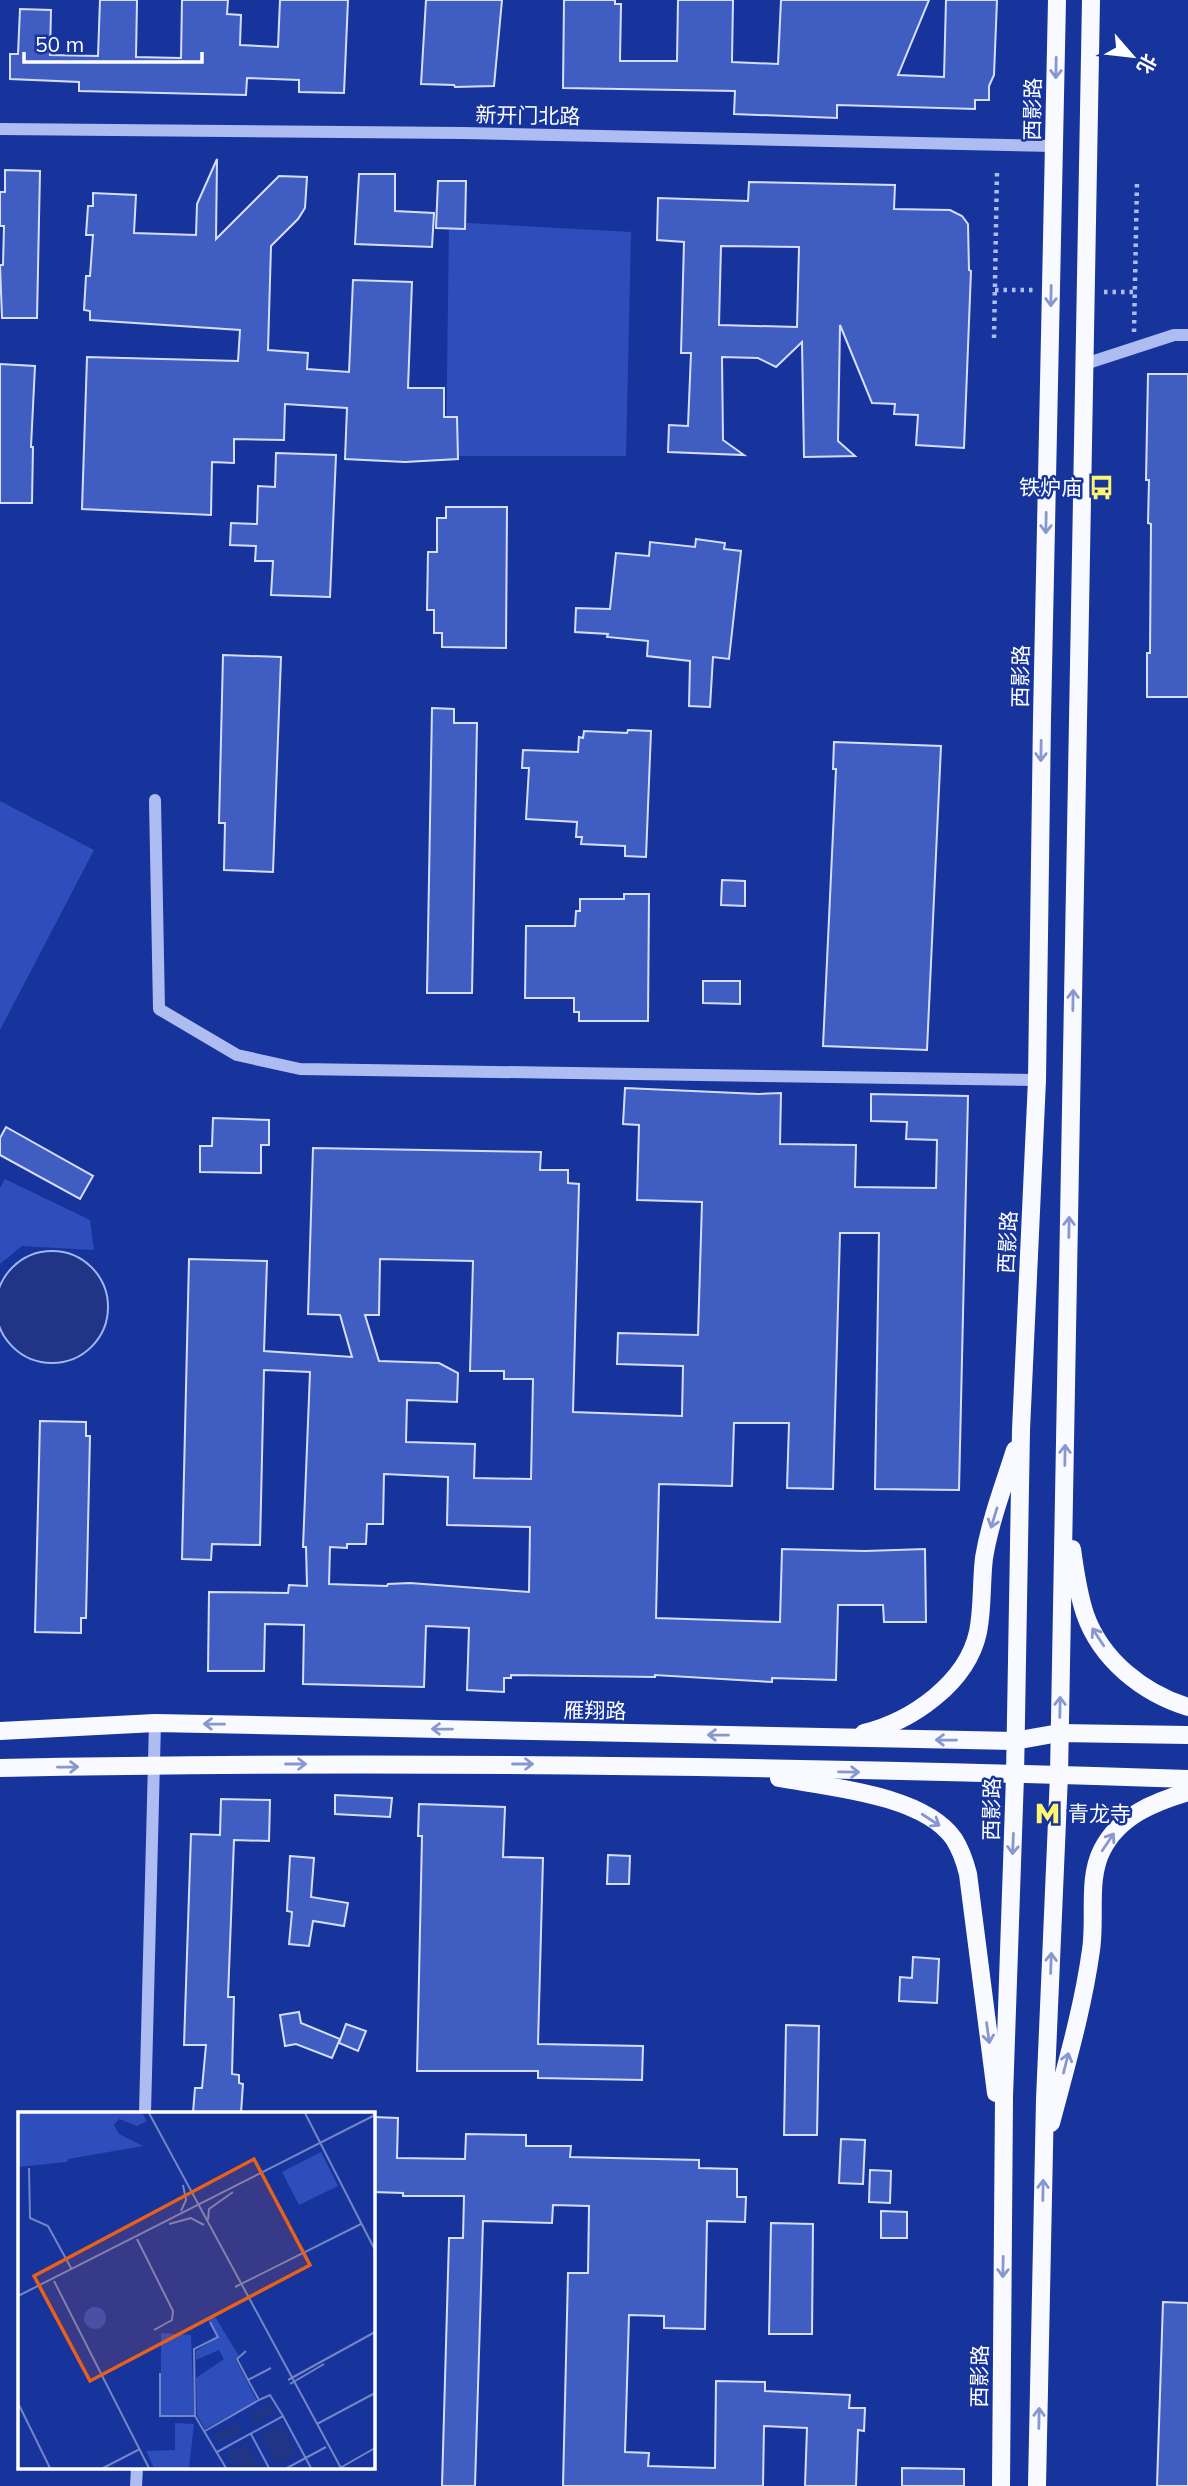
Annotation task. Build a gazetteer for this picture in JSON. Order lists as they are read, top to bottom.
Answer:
{
  "streets": {
    "main road": ["西影路", "雁翔路"],
    "street": ["新开门北路"]
  },
  "crossings": [
    ["西影路", "新开门北路"],
    ["西影路", "雁翔路"]
  ],
  "places": {
    "bus stop": ["铁炉庙"],
    "metro station": ["青龙寺"]
  },
  "scale_bar": "50 m",
  "north": "bottom right"
}
